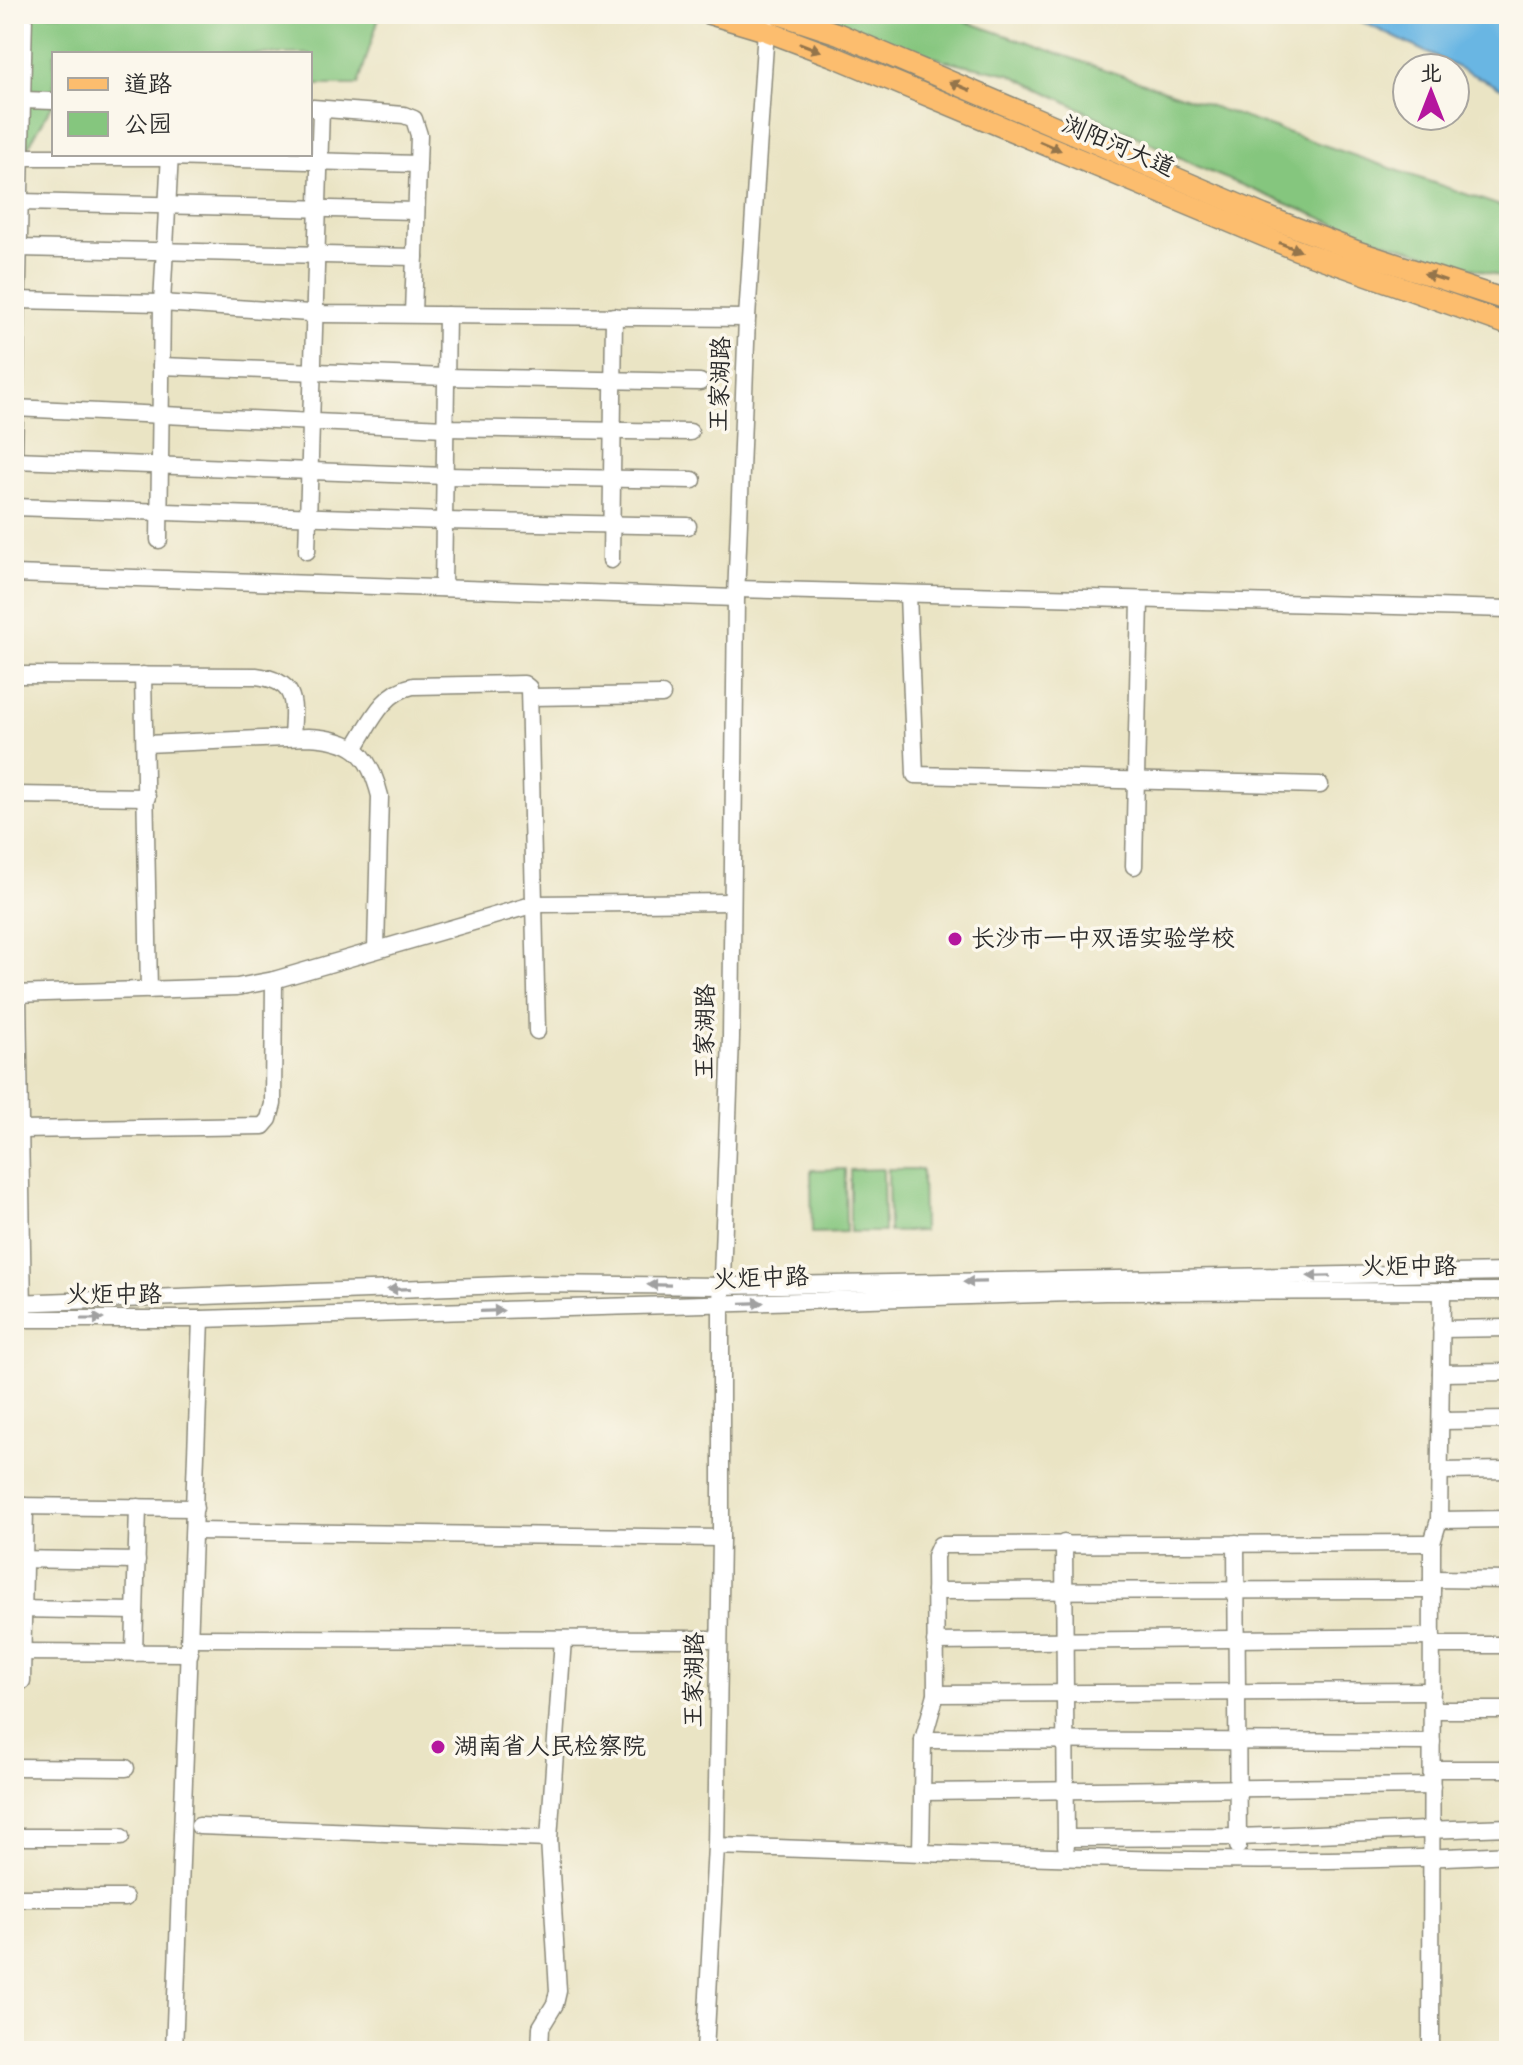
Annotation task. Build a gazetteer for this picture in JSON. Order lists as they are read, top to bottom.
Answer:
{
  "streets": {
    "main road": ["浏阳河大道"],
    "street": ["王家湖路", "火炬中路"]
  },
  "crossings": [
    ["浏阳河大道", "王家湖路"],
    ["王家湖路", "火炬中路"]
  ],
  "places": ["长沙市一中双语实验学校", "湖南省人民检察院"],
  "legend": ["道路", "公园"],
  "north": "top"
}
